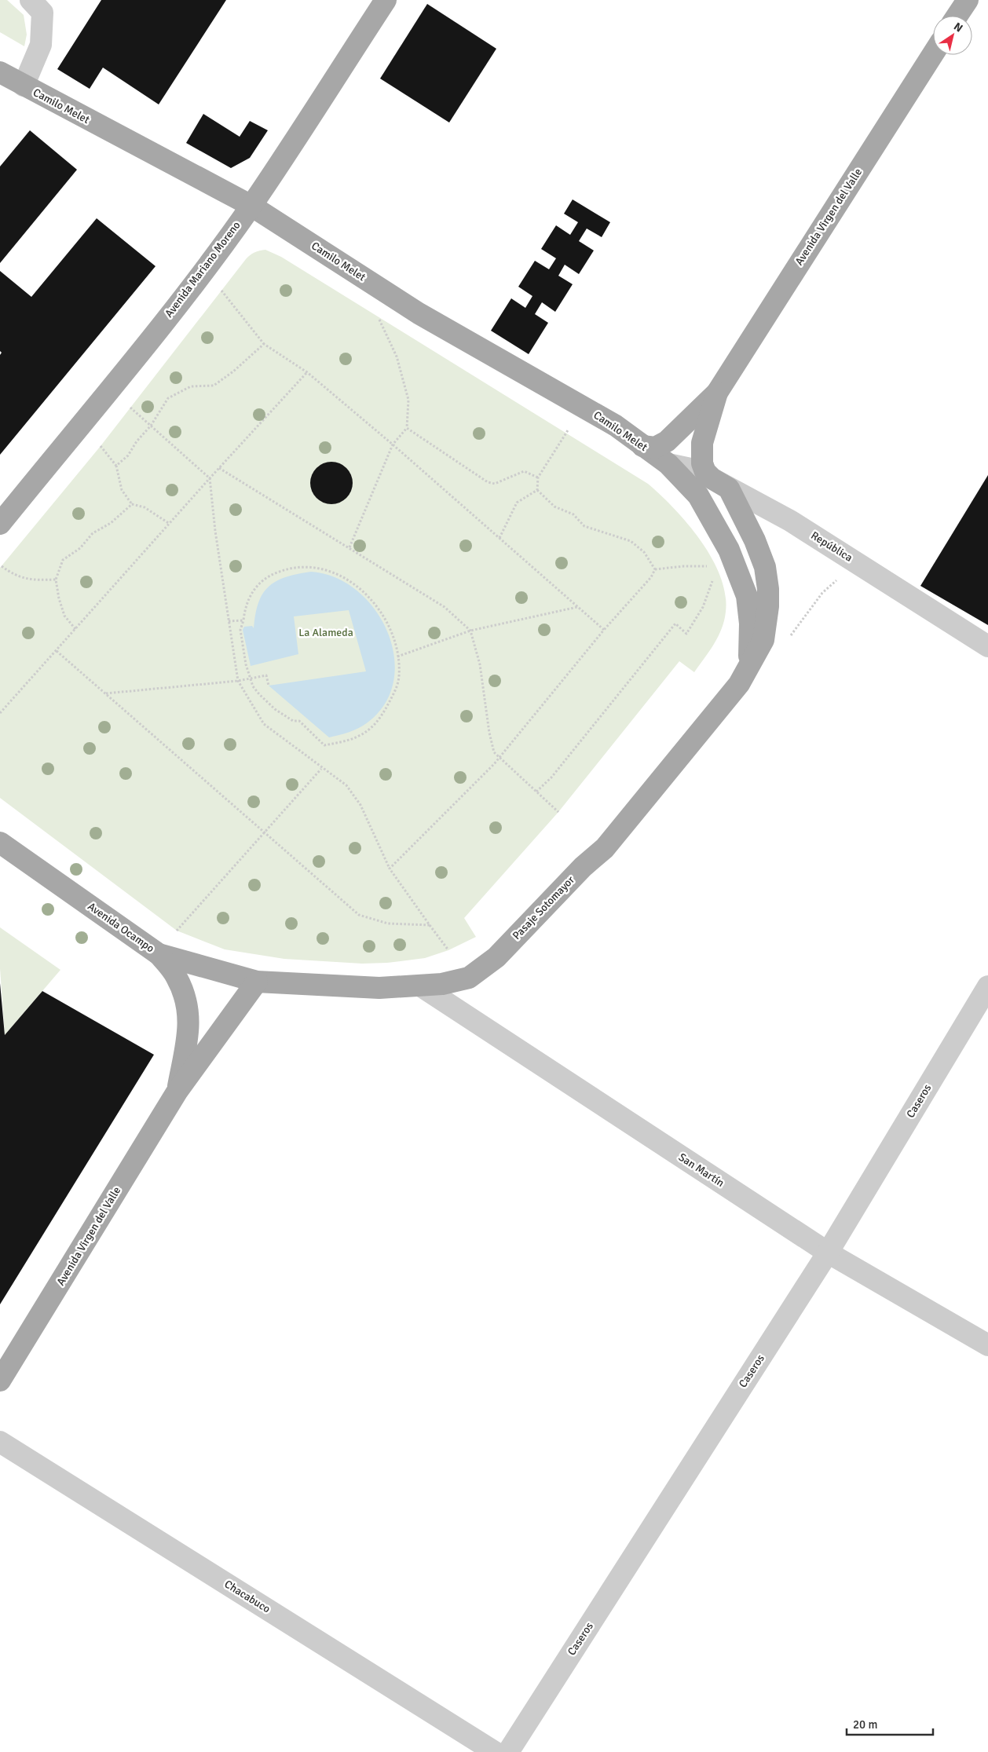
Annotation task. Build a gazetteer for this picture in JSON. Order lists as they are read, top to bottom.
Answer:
{
  "streets": {
    "main road": [
      "Camilo Melet",
      "Avenida Virgen del Valle",
      "Avenida Mariano Moreno",
      "Pasaje Sotomayor",
      "Avenida Ocampo"
    ],
    "street": [
      "República",
      "Caseros",
      "San Martín",
      "Chacabuco"
    ]
  },
  "crossings": [
    ["Camilo Melet", "Avenida Virgen del Valle"],
    ["Camilo Melet", "Avenida Mariano Moreno"],
    ["Camilo Melet", "República"],
    ["Avenida Virgen del Valle", "República"],
    ["Avenida Virgen del Valle", "Pasaje Sotomayor"],
    ["Avenida Virgen del Valle", "Avenida Ocampo"],
    ["República", "Pasaje Sotomayor"],
    ["Pasaje Sotomayor", "Avenida Ocampo"],
    ["Pasaje Sotomayor", "San Martín"],
    ["Caseros", "San Martín"]
  ],
  "parks": ["La Alameda"],
  "scale_bar": "20 m",
  "north": "top right"
}
